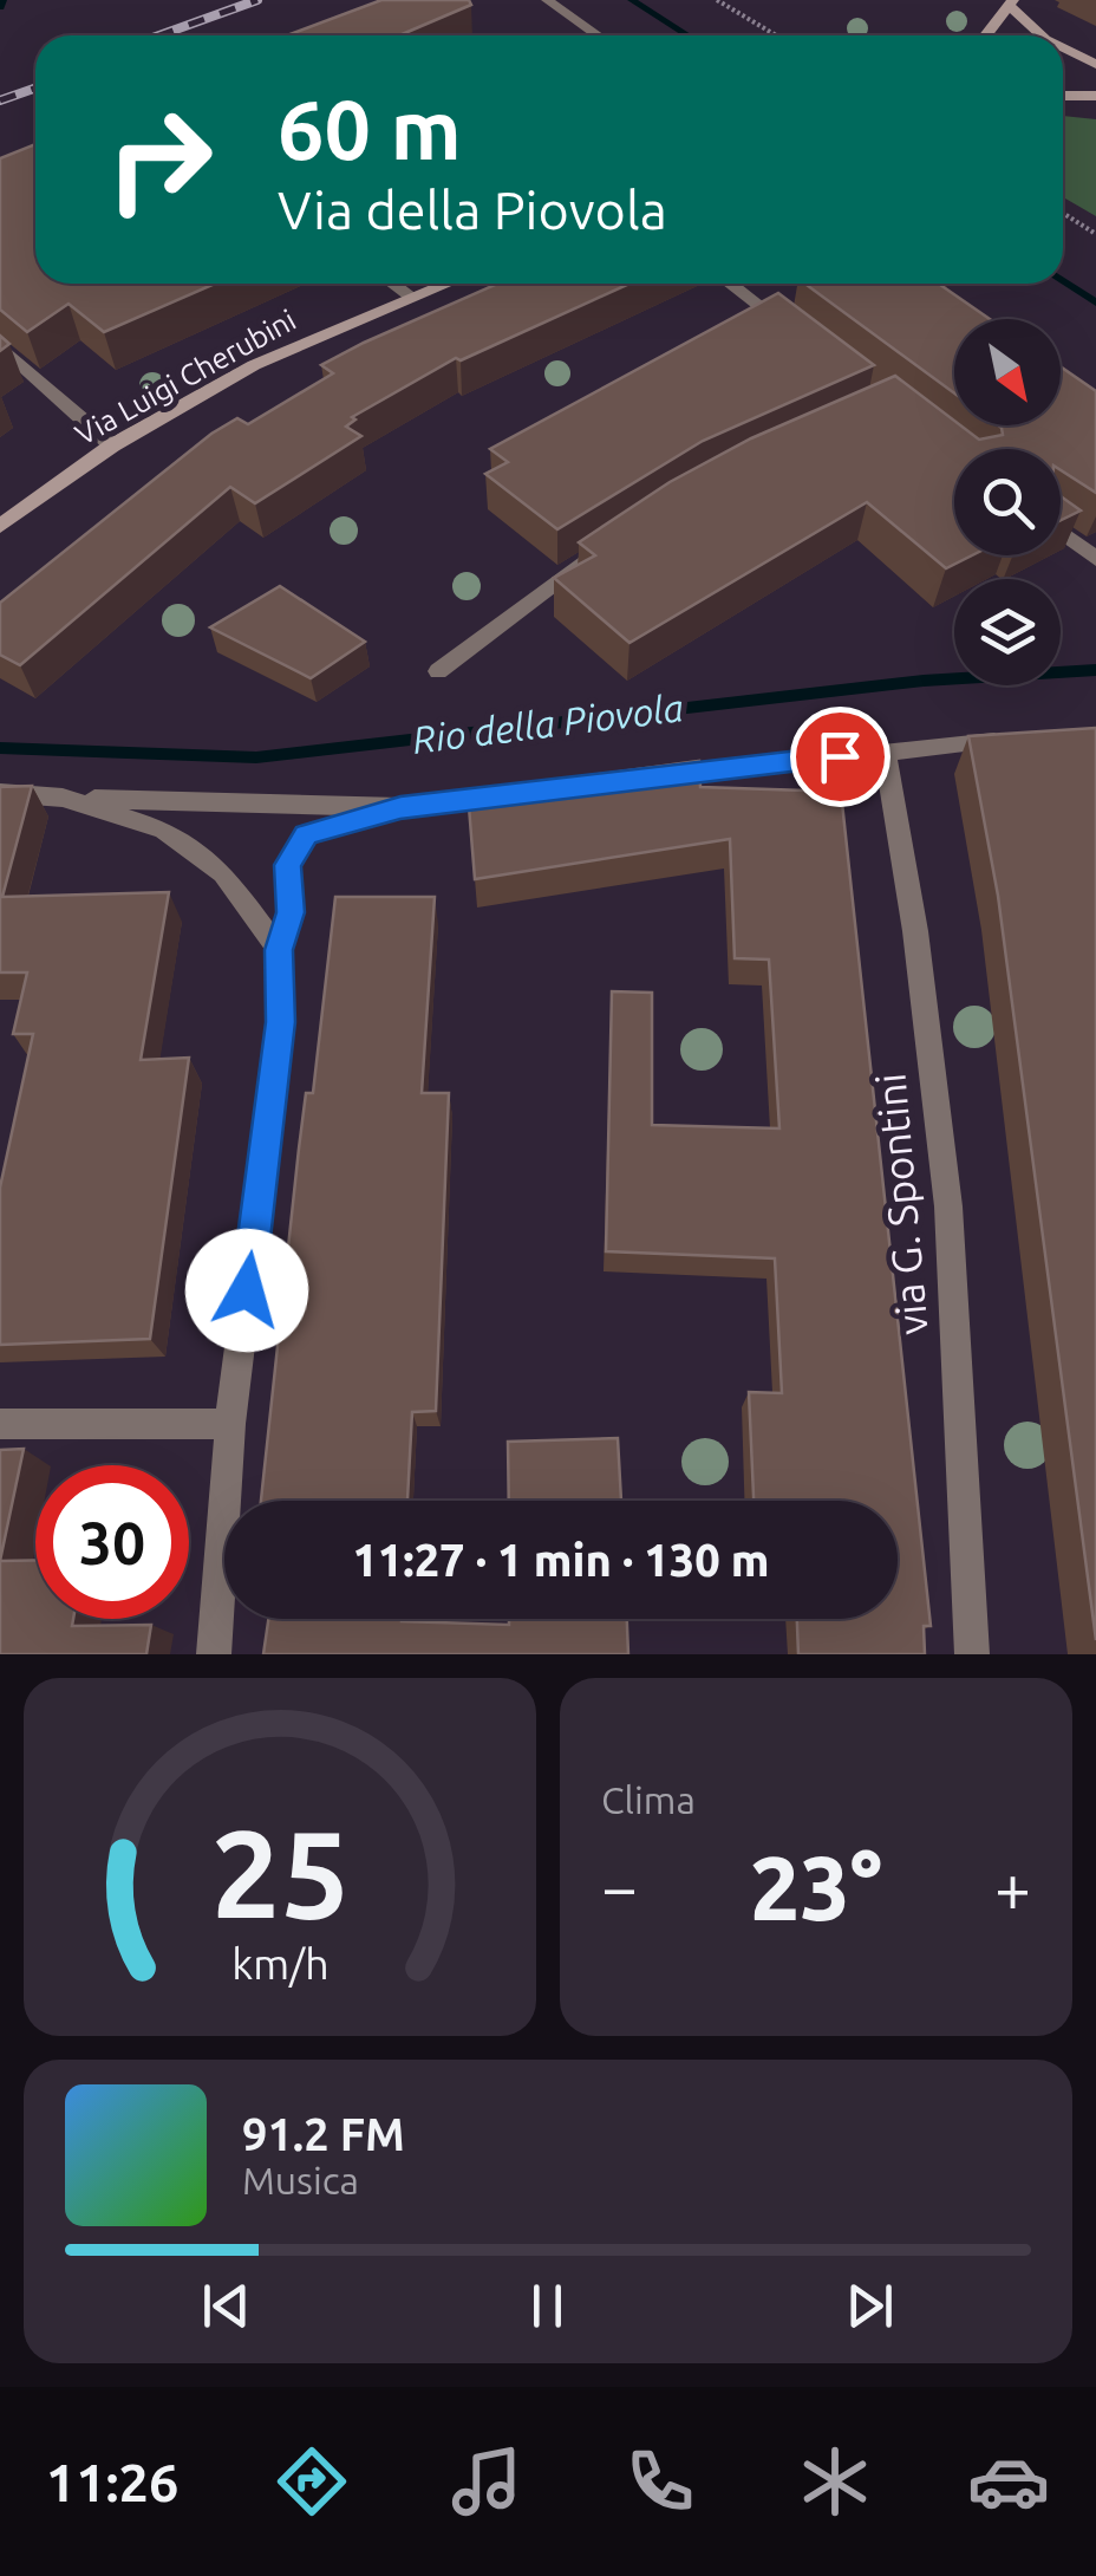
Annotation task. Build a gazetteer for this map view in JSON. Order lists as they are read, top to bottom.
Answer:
{
  "streets": {
    "main road": ["Via Luigi Cherubini"],
    "street": ["via G. Spontini"]
  },
  "water": ["Rio della Piovola"],
  "north": "bottom right",
  "page": {
    "turn": ["60 m", "Via della Piovola"],
    "limit": "30",
    "trip": "11:27 · 1 min · 130 m",
    "tile": "Clima",
    "heat": ["−", "23°", "+"],
    "song": ["91.2 FM", "Musica"],
    "tabs": "11:26",
    "gauge": ["25", "km/h"]
  }
}
